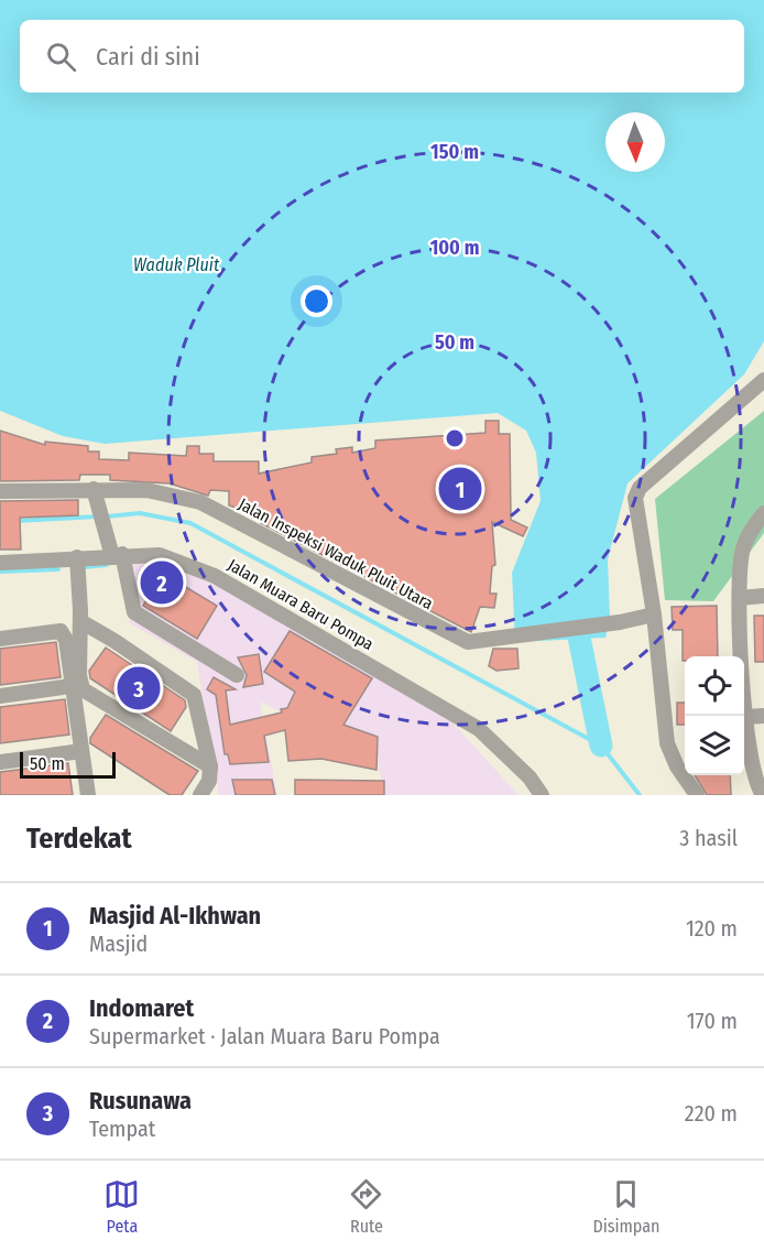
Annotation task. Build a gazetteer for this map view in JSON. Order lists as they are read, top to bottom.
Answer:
{
  "streets": {
    "street": ["Jalan Inspeksi Waduk Pluit Utara", "Jalan Muara Baru Pompa"]
  },
  "water": ["Waduk Pluit"],
  "scale_bar": "50 m",
  "north": "bottom",
  "page": {
    "search": "Cari di sini",
    "pins": ["1", "2", "3"],
    "scale": "50 m",
    "heading": ["Terdekat", "3 hasil"],
    "list": [
      {
        "mark": "1",
        "name": "Masjid Al-Ikhwan",
        "note": "Masjid",
        "value": "120 m"
      },
      {
        "mark": "2",
        "name": "Indomaret",
        "note": "Supermarket · Jalan Muara Baru Pompa",
        "value": "170 m"
      },
      {
        "mark": "3",
        "name": "Rusunawa",
        "note": "Tempat",
        "value": "220 m"
      }
    ],
    "nav": ["Peta", "Rute", "Disimpan"]
  },
  "rings": ["150 m", "100 m", "50 m"]
}
